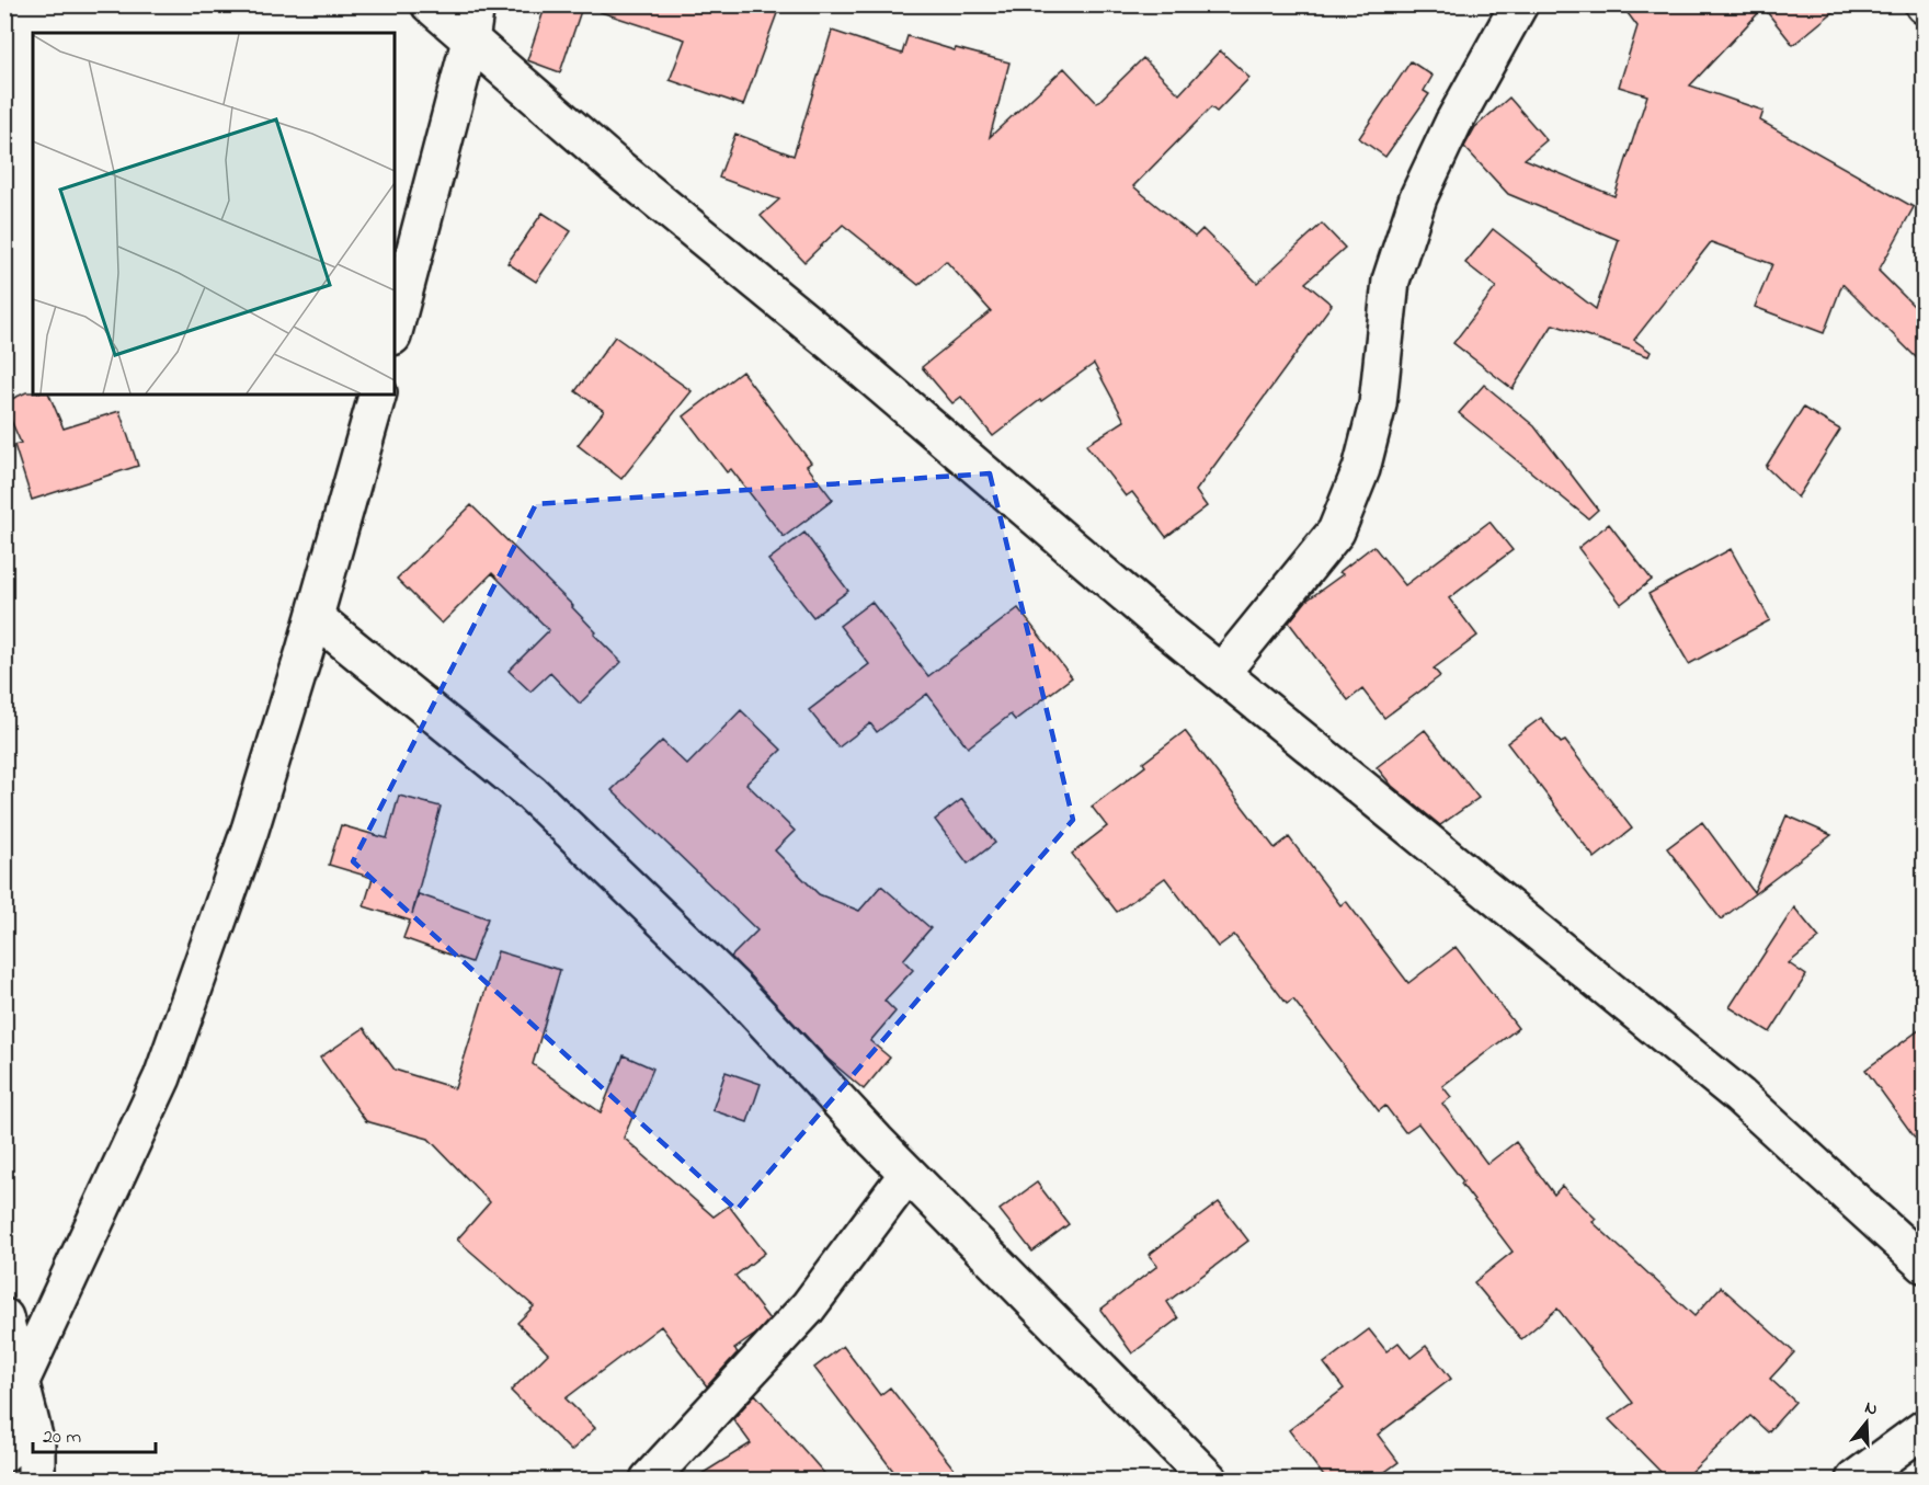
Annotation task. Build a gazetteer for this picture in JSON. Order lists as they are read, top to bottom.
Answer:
{
  "scale_bar": "20 m",
  "north": "top"
}
